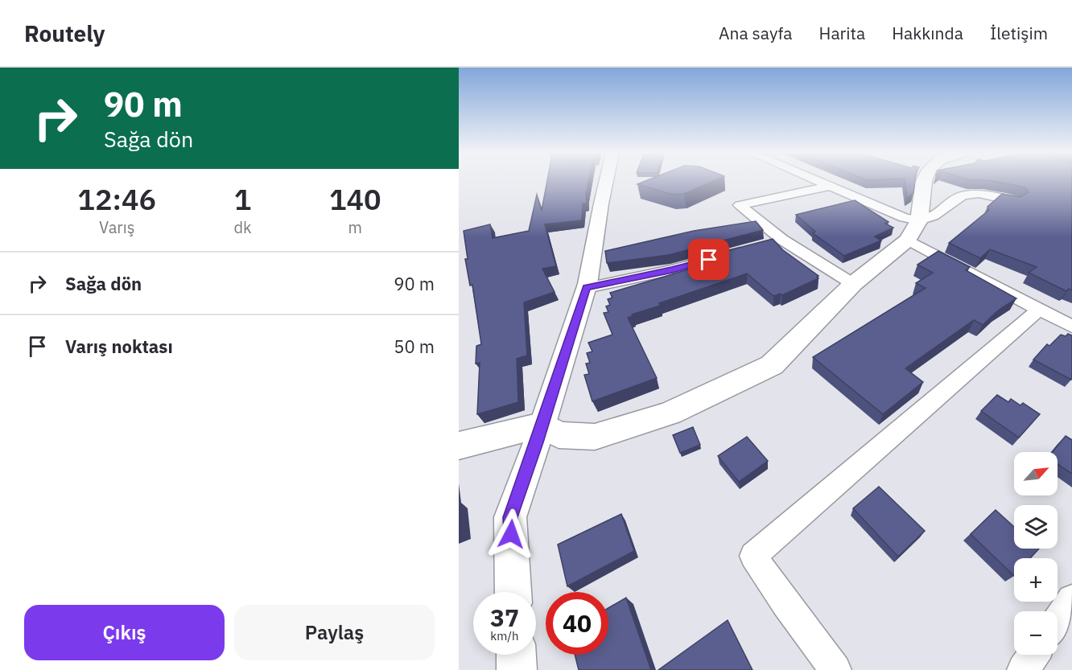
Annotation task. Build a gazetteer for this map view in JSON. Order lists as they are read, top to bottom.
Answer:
{
  "north": "top right",
  "page": {
    "header": "Routely",
    "nav": [
      "Ana sayfa",
      "Harita",
      "Hakkında",
      "İletişim"
    ],
    "turn": ["90 m", "Sağa dön"],
    "eta": [
      "12:46",
      "Varış",
      "1",
      "dk",
      "140",
      "m"
    ],
    "list": [
      {
        "name": "Sağa dön",
        "value": "90 m"
      },
      {
        "name": "Varış noktası",
        "value": "50 m"
      }
    ],
    "map_buttons": ["+", "−"],
    "speed": "37 km/h",
    "limit": "40",
    "buttons": ["Çıkış", "Paylaş"]
  }
}
